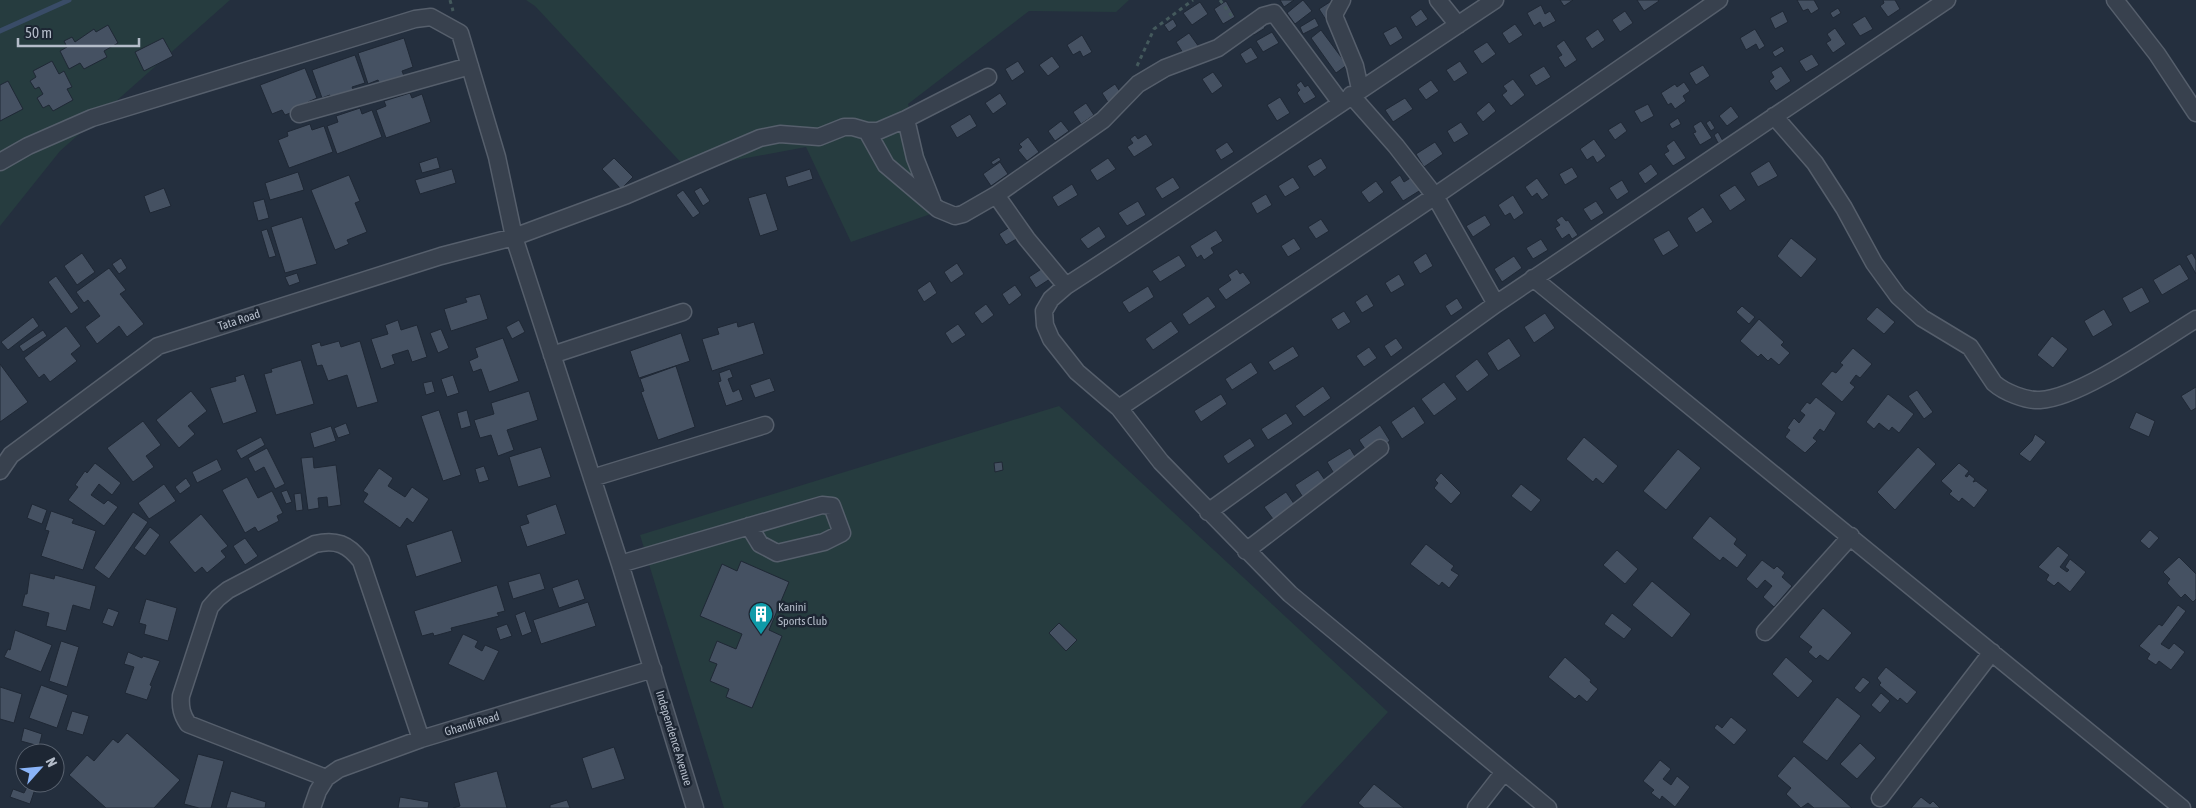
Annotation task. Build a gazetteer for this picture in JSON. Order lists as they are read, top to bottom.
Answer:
{
  "streets": {
    "street": ["Tata Road", "Ghandi Road", "Independence Avenue"]
  },
  "crossings": [
    ["Tata Road", "Independence Avenue"],
    ["Ghandi Road", "Independence Avenue"]
  ],
  "places": {
    "building": ["Kanini Sports Club"]
  },
  "scale_bar": "50 m",
  "north": "top right"
}
